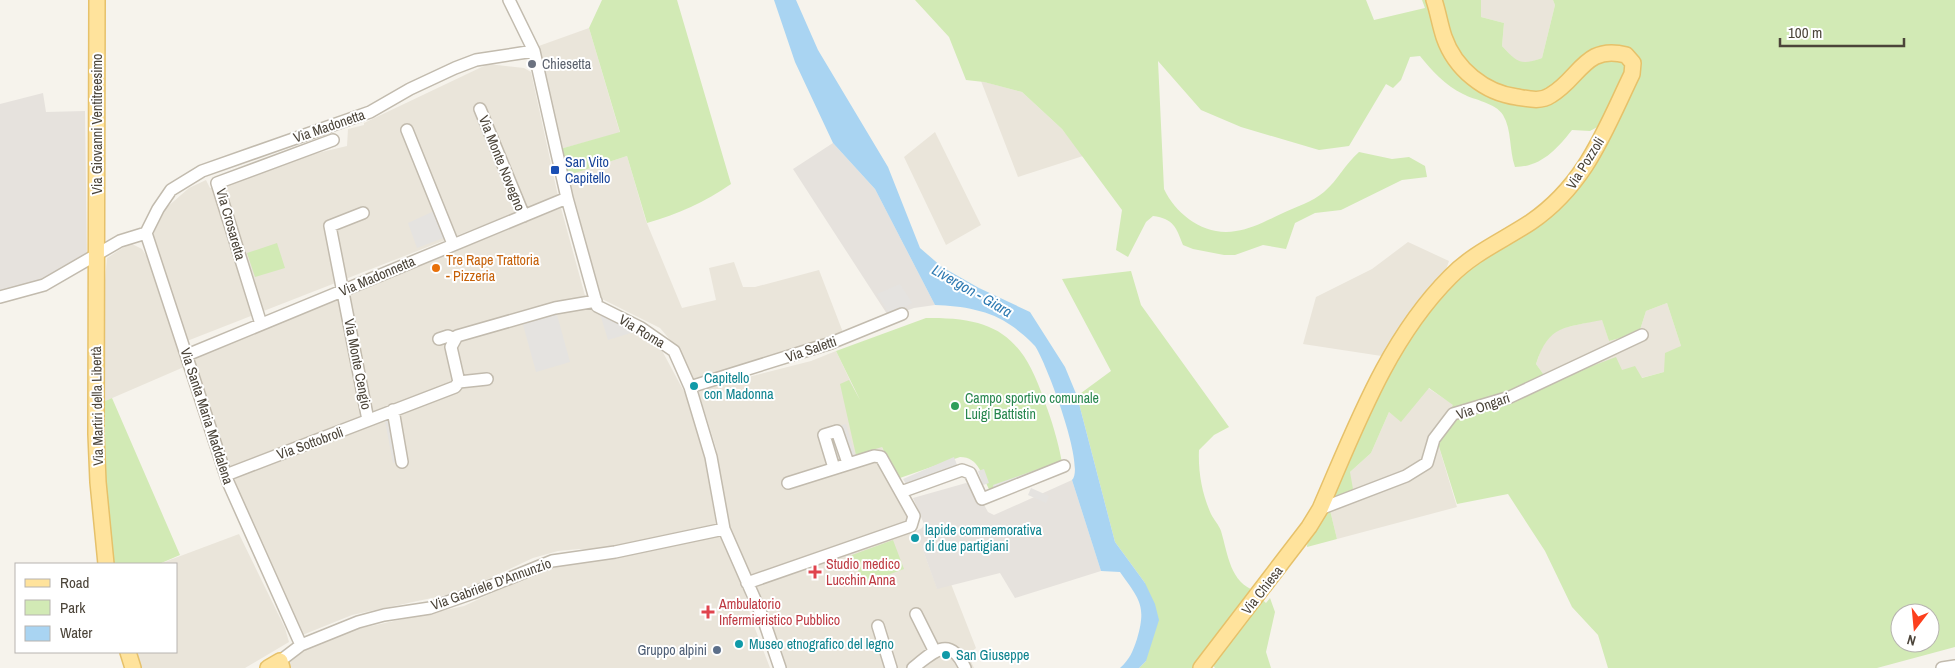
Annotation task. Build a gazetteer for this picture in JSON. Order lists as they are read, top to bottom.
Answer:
{
  "streets": {
    "main road": [
      "Via Giovanni Ventitreesimo",
      "Via Pozzoli",
      "Via Martiri della Libertà",
      "Via Chiesa"
    ],
    "street": [
      "Via Madonetta",
      "Via Monte Novegno",
      "Via Crosaretta",
      "Via Madonnetta",
      "Via Roma",
      "Via Saletti",
      "Via Monte Cengio",
      "Via Ongari",
      "Via Santa Maria Maddalena",
      "Via Sottobroli",
      "Via Gabriele D'Annunzio"
    ]
  },
  "crossings": [
    ["Via Giovanni Ventitreesimo", "Via Martiri della Libertà"],
    ["Via Madonetta", "Via Santa Maria Maddalena"],
    ["Via Monte Novegno", "Via Madonnetta"],
    ["Via Pozzoli", "Via Ongari"],
    ["Via Pozzoli", "Via Chiesa"],
    ["Via Crosaretta", "Via Madonnetta"],
    ["Via Madonnetta", "Via Monte Cengio"],
    ["Via Madonnetta", "Via Santa Maria Maddalena"],
    ["Via Roma", "Via Saletti"],
    ["Via Roma", "Via Gabriele D'Annunzio"],
    ["Via Monte Cengio", "Via Sottobroli"],
    ["Via Ongari", "Via Chiesa"],
    ["Via Santa Maria Maddalena", "Via Sottobroli"],
    ["Via Santa Maria Maddalena", "Via Gabriele D'Annunzio"]
  ],
  "water": ["Livergon - Giara"],
  "places": {
    "other": [
      "Chiesetta",
      "Tre Rape Trattoria - Pizzeria",
      "Capitello con Madonna",
      "Campo sportivo comunale Luigi Battistin",
      "lapide commemorativa di due partigiani",
      "Museo etnografico del legno",
      "Gruppo alpini",
      "San Giuseppe"
    ],
    "transit": ["San Vito Capitello"],
    "health": ["Studio medico Lucchin Anna", "Ambulatorio Infermieristico Pubblico"]
  },
  "legend": ["Road", "Park", "Water"],
  "scale_bar": "100 m",
  "north": "bottom"
}
